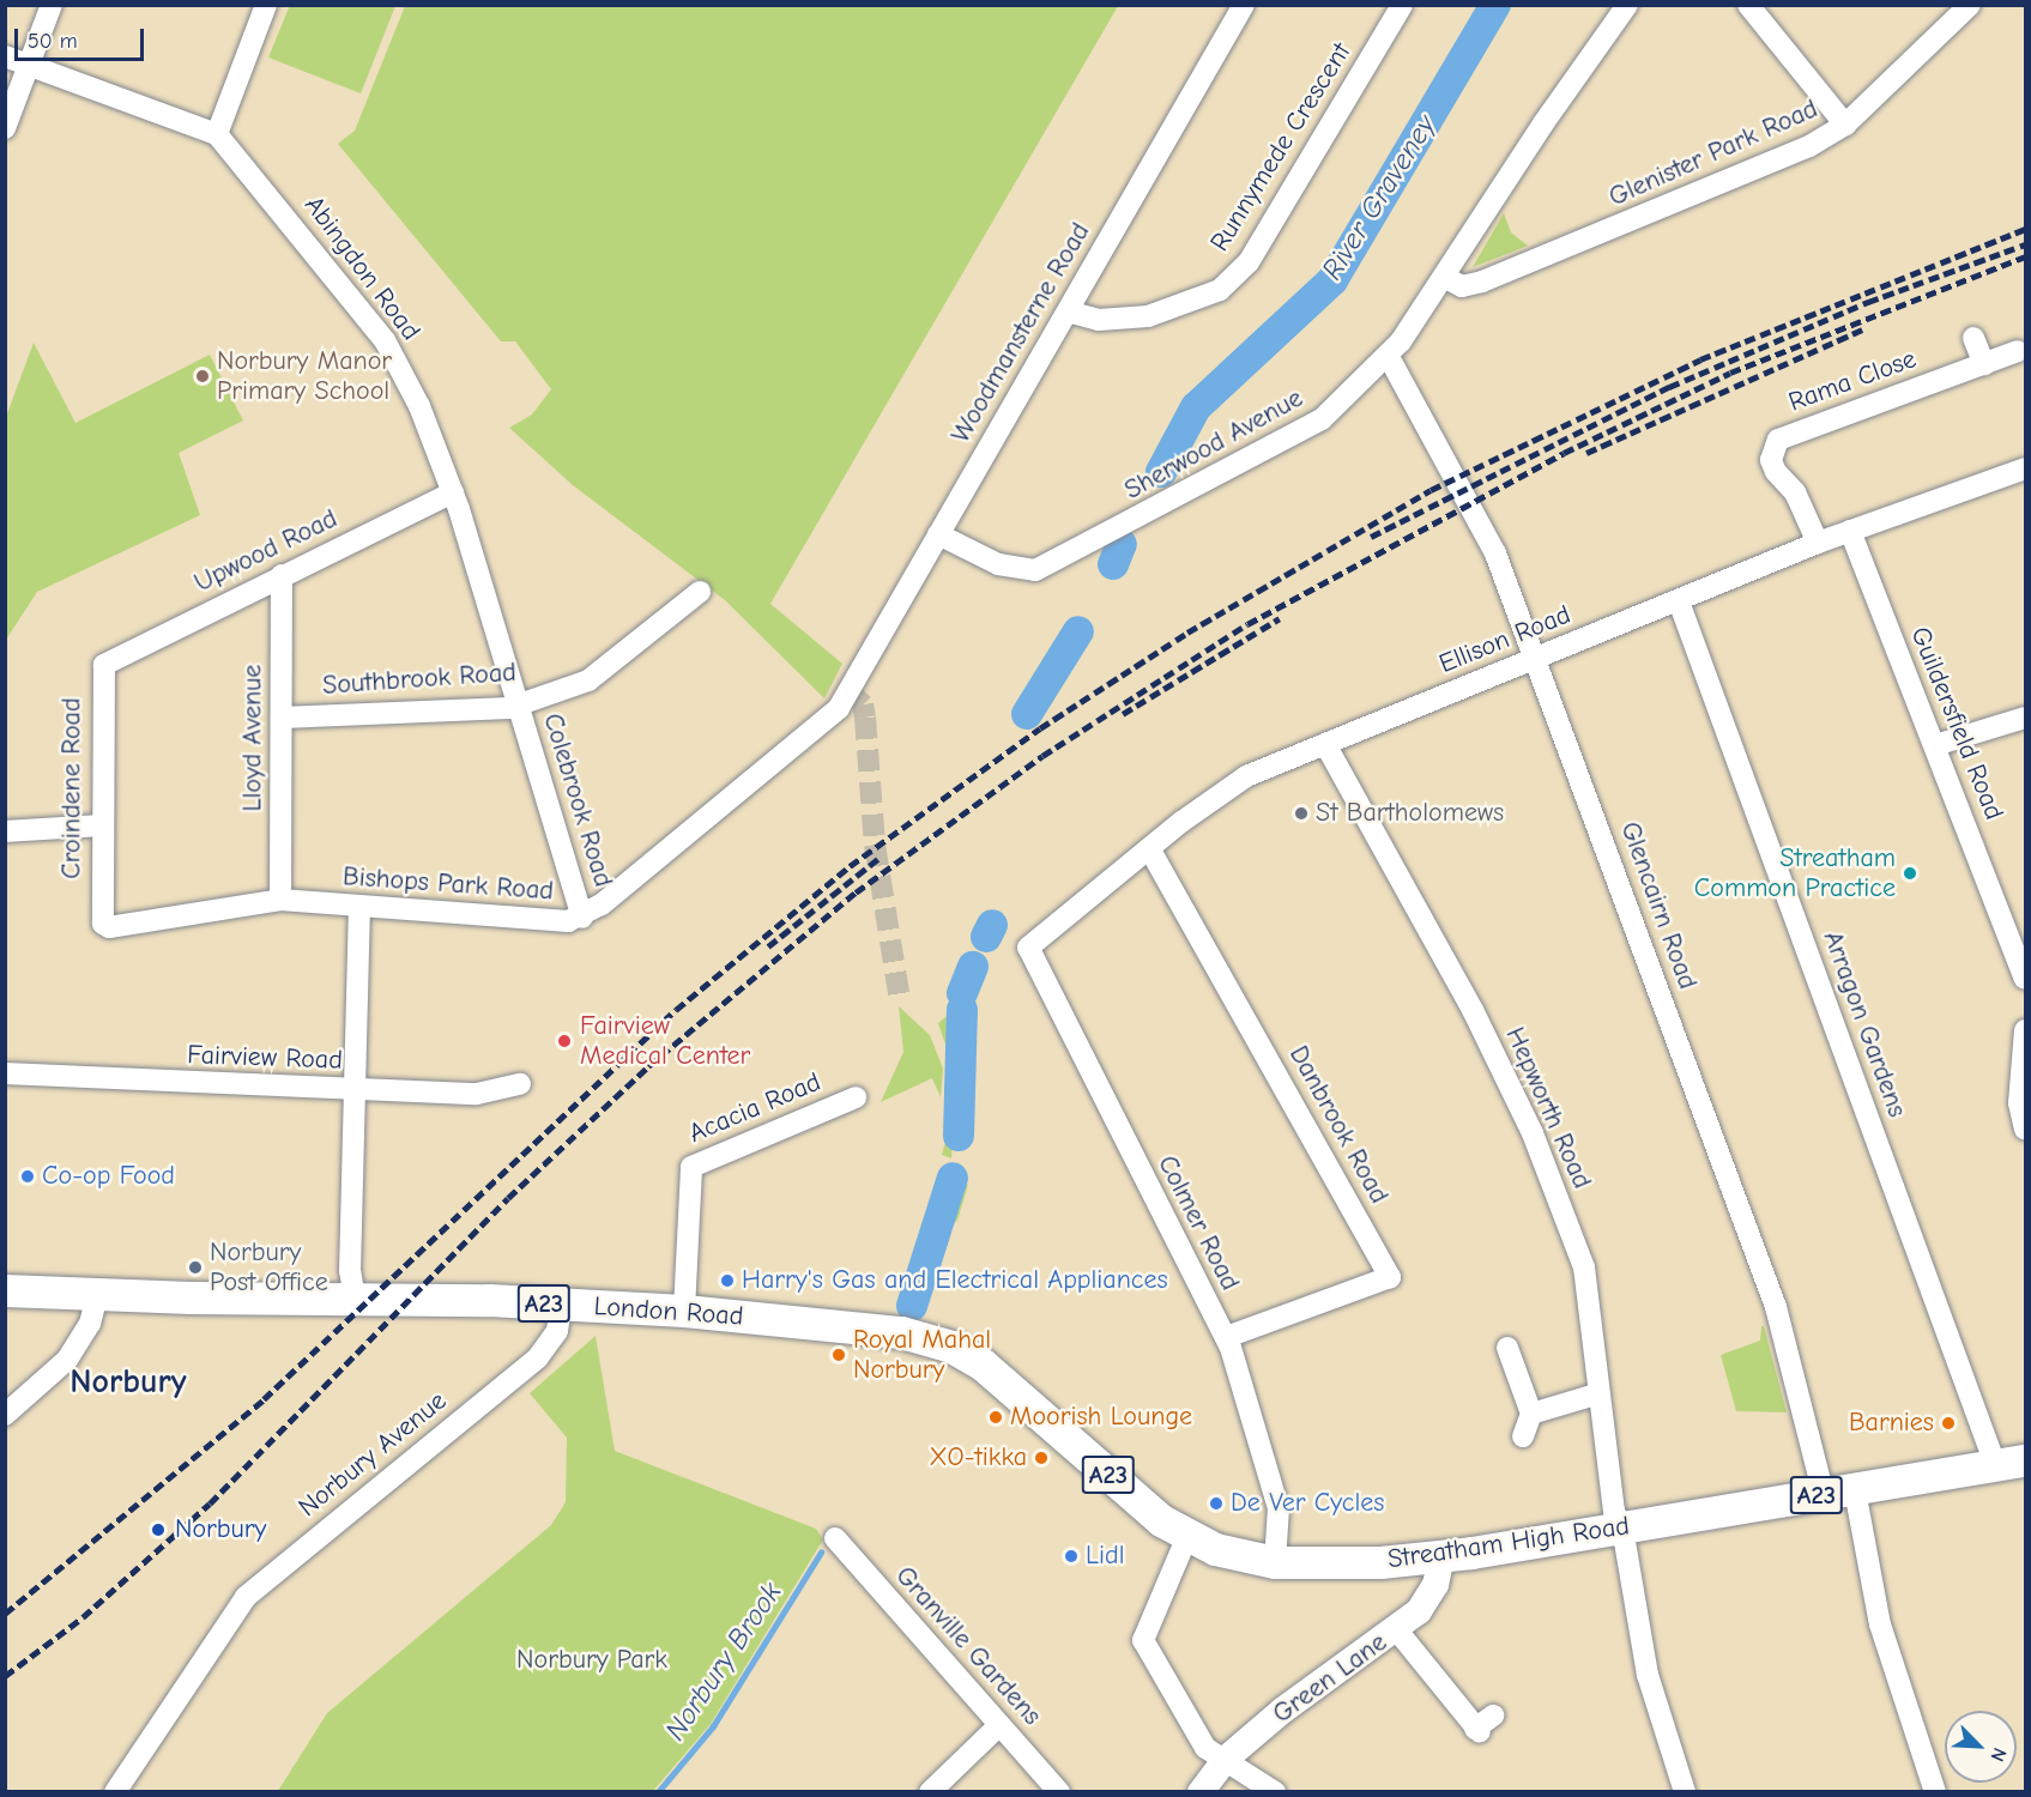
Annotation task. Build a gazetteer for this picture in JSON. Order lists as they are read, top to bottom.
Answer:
{
  "streets": {
    "highway": ["A23", "London Road", "Streatham High Road"],
    "main road": ["Green Lane"],
    "street": [
      "Runnymede Crescent",
      "Glenister Park Road",
      "Abingdon Road",
      "Woodmansterne Road",
      "Rama Close",
      "Sherwood Avenue",
      "Upwood Road",
      "Ellison Road",
      "Southbrook Road",
      "Guildersfield Road",
      "Lloyd Avenue",
      "Croindene Road",
      "Colebrook Road",
      "Bishops Park Road",
      "Glencairn Road",
      "Arragon Gardens",
      "Fairview Road",
      "Acacia Road",
      "Hepworth Road",
      "Danbrook Road",
      "Colmer Road",
      "Norbury Avenue",
      "Granville Gardens"
    ]
  },
  "crossings": [
    ["Runnymede Crescent", "Woodmansterne Road"],
    ["Glenister Park Road", "Sherwood Avenue"],
    ["Abingdon Road", "Upwood Road"],
    ["Abingdon Road", "Colebrook Road"],
    ["Woodmansterne Road", "Sherwood Avenue"],
    ["Woodmansterne Road", "Bishops Park Road"],
    ["Rama Close", "Ellison Road"],
    ["Sherwood Avenue", "Glencairn Road"],
    ["Upwood Road", "Lloyd Avenue"],
    ["Upwood Road", "Croindene Road"],
    ["Upwood Road", "Colebrook Road"],
    ["Ellison Road", "Guildersfield Road"],
    ["Ellison Road", "Glencairn Road"],
    ["Ellison Road", "Arragon Gardens"],
    ["Ellison Road", "Hepworth Road"],
    ["Ellison Road", "Danbrook Road"],
    ["Ellison Road", "Colmer Road"],
    ["Southbrook Road", "Lloyd Avenue"],
    ["Southbrook Road", "Colebrook Road"],
    ["Lloyd Avenue", "Bishops Park Road"],
    ["Croindene Road", "Bishops Park Road"],
    ["Colebrook Road", "Bishops Park Road"],
    ["Glencairn Road", "Streatham High Road"],
    ["Arragon Gardens", "Streatham High Road"],
    ["Acacia Road", "London Road"],
    ["Hepworth Road", "Streatham High Road"],
    ["Danbrook Road", "Colmer Road"],
    ["Colmer Road", "Streatham High Road"],
    ["London Road", "Norbury Avenue"],
    ["London Road", "Streatham High Road"],
    ["Streatham High Road", "Green Lane"]
  ],
  "districts": ["Norbury"],
  "water": ["River Graveney", "Norbury Brook"],
  "parks": ["Norbury Park"],
  "places": [
    "Norbury Manor Primary School",
    "St Bartholomews",
    "Streatham Common Practice",
    "Fairview Medical Center",
    "Co-op Food",
    "Norbury Post Office",
    "Harry's Gas and Electrical Appliances",
    "Royal Mahal Norbury",
    "Moorish Lounge",
    "Barnies",
    "XO-tikka",
    "De Ver Cycles",
    "Norbury",
    "Lidl"
  ],
  "scale_bar": "50 m",
  "north": "bottom right"
}
